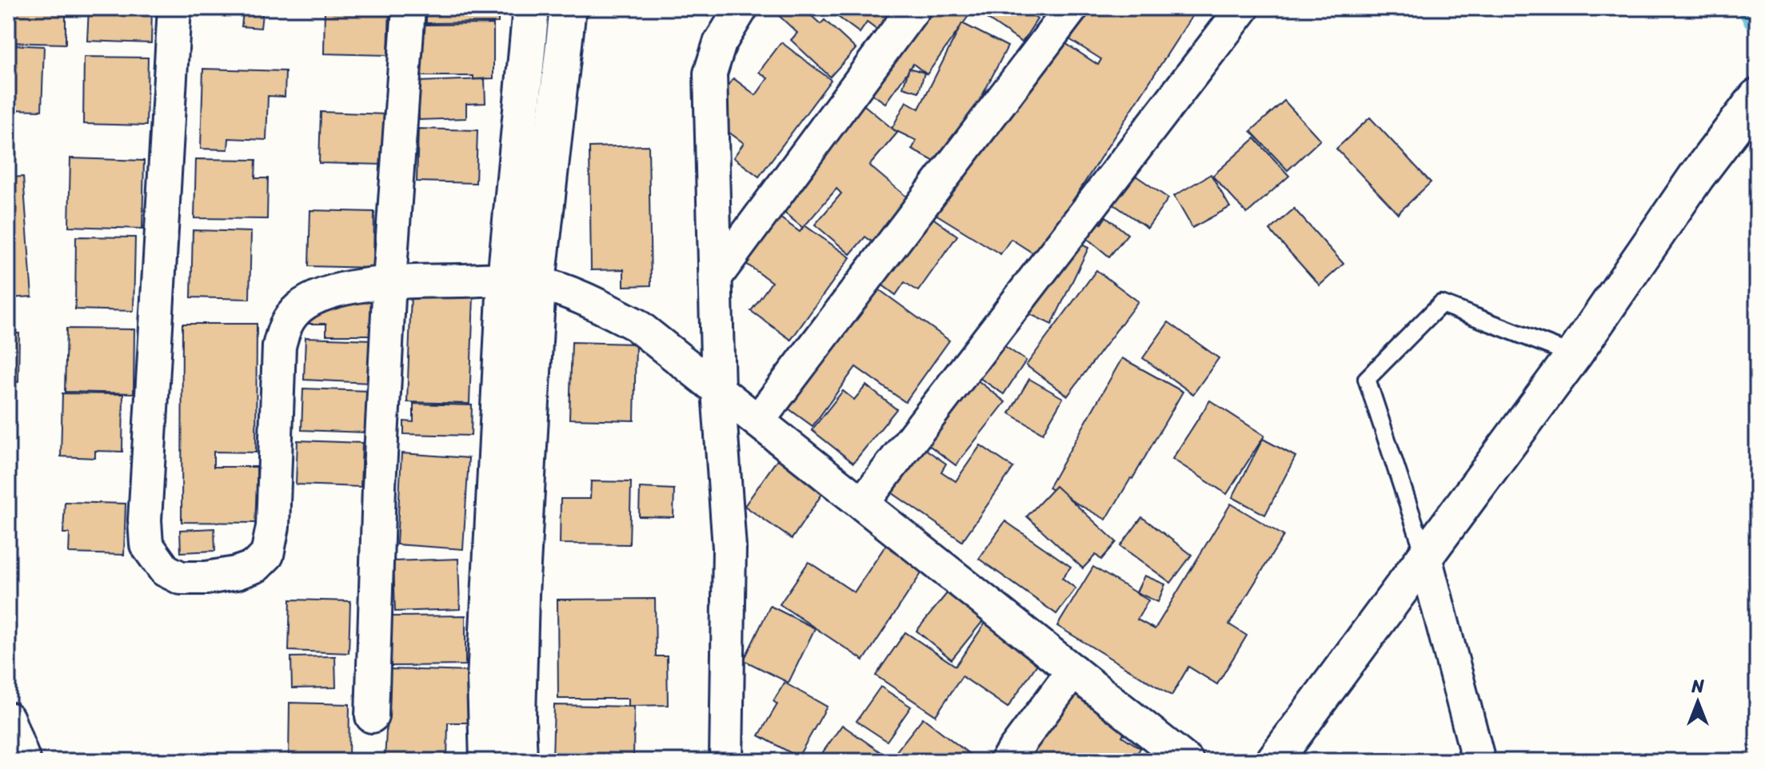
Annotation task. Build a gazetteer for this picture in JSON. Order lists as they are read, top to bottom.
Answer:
{
  "north": "top"
}
